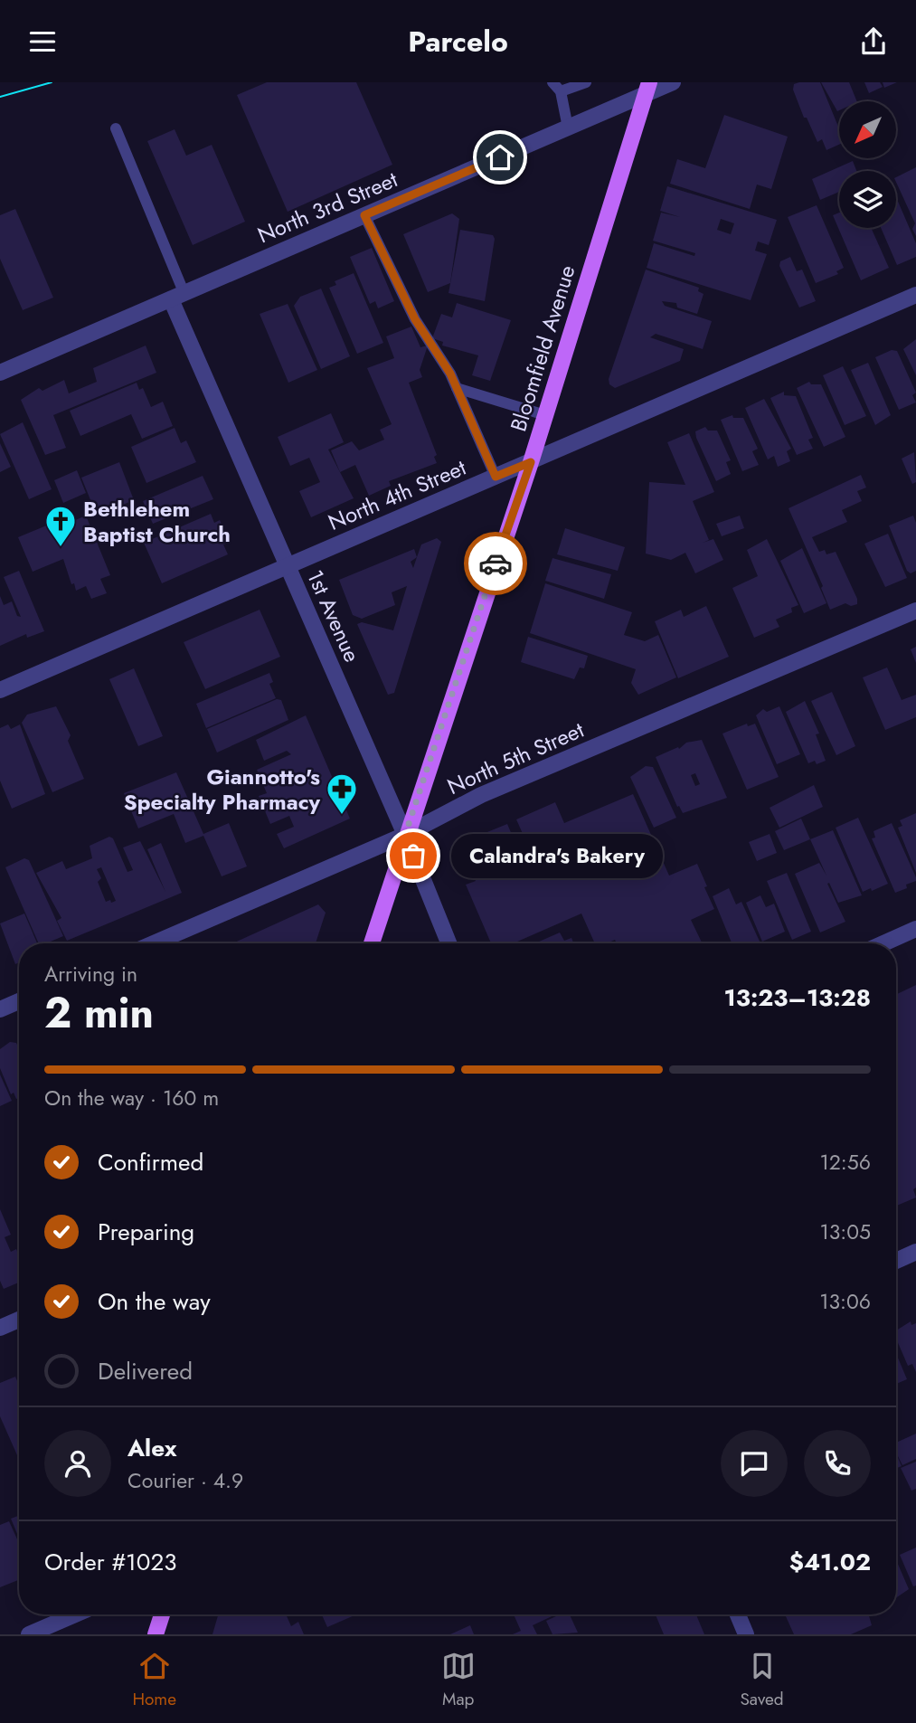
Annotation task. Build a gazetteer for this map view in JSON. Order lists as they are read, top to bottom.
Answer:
{
  "streets": {
    "main road": ["Bloomfield Avenue"],
    "street": [
      "North 3rd Street",
      "North 4th Street",
      "1st Avenue",
      "North 5th Street"
    ]
  },
  "crossings": [
    ["North 3rd Street", "Bloomfield Avenue"],
    ["North 3rd Street", "1st Avenue"],
    ["Bloomfield Avenue", "North 4th Street"],
    ["Bloomfield Avenue", "1st Avenue"],
    ["Bloomfield Avenue", "North 5th Street"],
    ["North 4th Street", "1st Avenue"],
    ["1st Avenue", "North 5th Street"]
  ],
  "places": {
    "church": ["Bethlehem Baptist Church"],
    "pharmacy": ["Giannotto's Specialty Pharmacy"],
    "other": ["Calandra's Bakery"]
  },
  "north": "bottom left",
  "page": {
    "header": "Parcelo",
    "bubble": "Calandra's Bakery",
    "heading": ["2 min", "Arriving in", "13:23–13:28"],
    "panel": [
      "Alex",
      "Courier · 4.9",
      "Order #1023",
      "$41.02"
    ],
    "bar": "On the way · 160 m",
    "list": [
      ["Confirmed", "12:56"],
      ["Preparing", "13:05"],
      ["On the way", "13:06"],
      "Delivered"
    ],
    "tabs": ["Home", "Map", "Saved"]
  }
}
